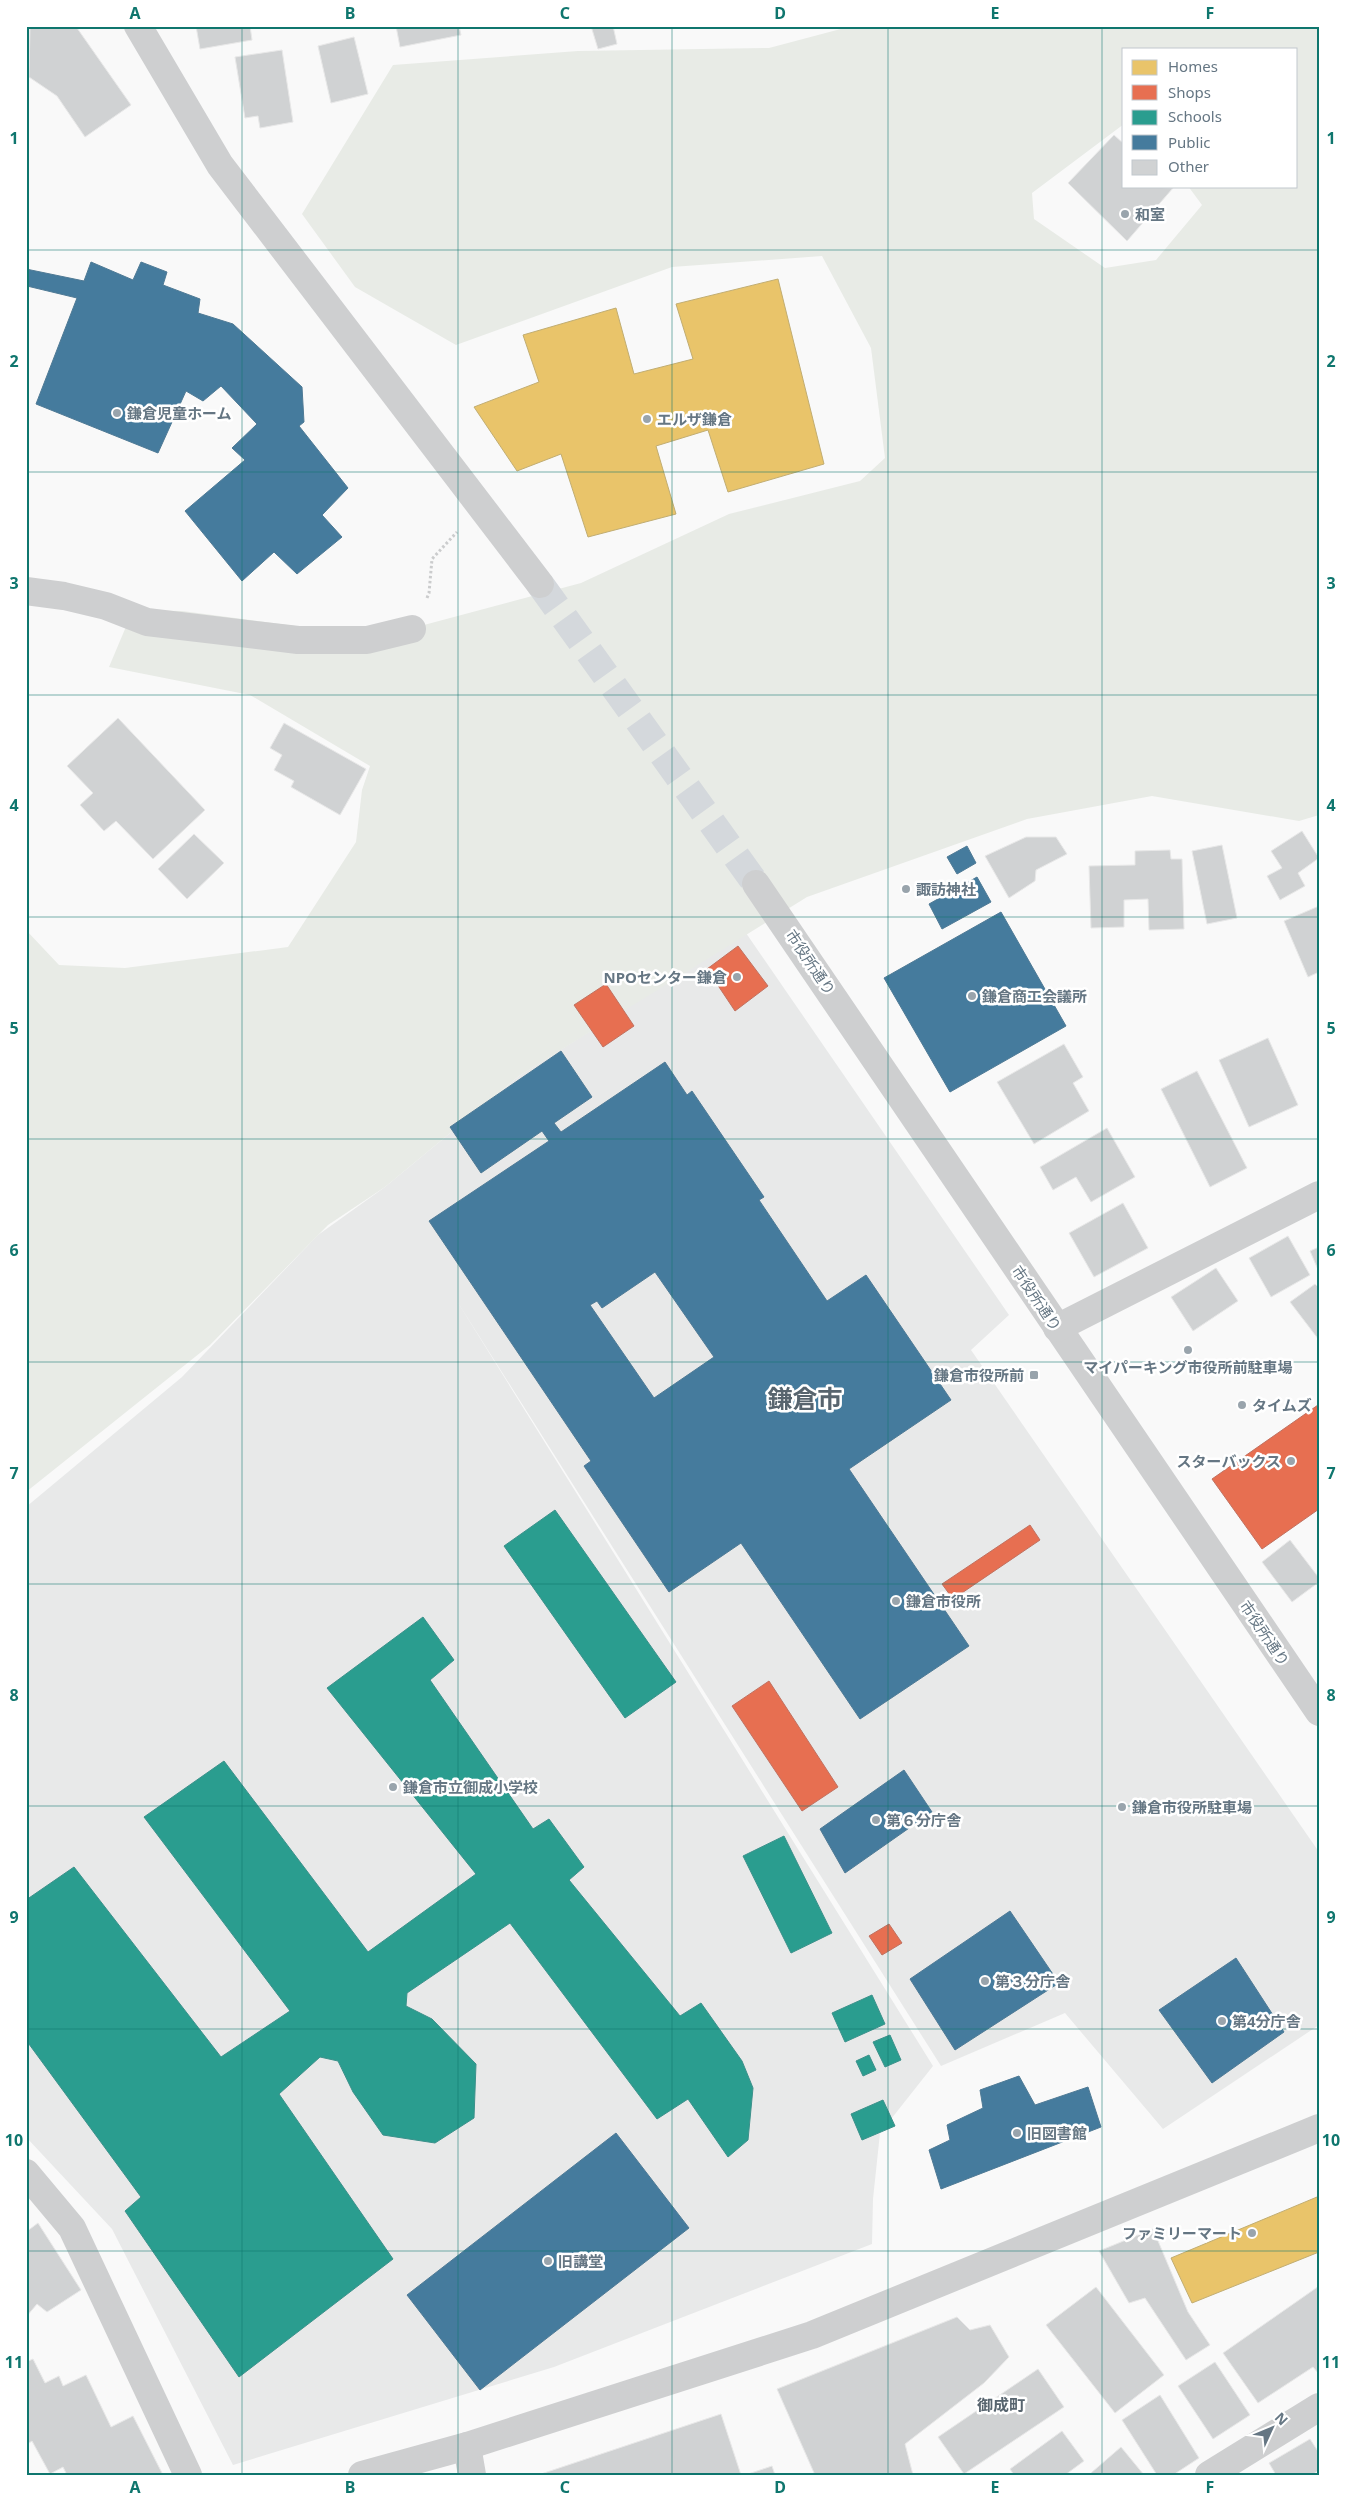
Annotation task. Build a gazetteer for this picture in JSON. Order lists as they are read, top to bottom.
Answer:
{
  "streets": {
    "street": ["市役所通り"]
  },
  "districts": ["鎌倉市", "御成町"],
  "places": {
    "other": [
      "和室",
      "鎌倉児童ホーム",
      "エルザ鎌倉",
      "諏訪神社",
      "NPOセンター鎌倉",
      "鎌倉商工会議所",
      "マイパーキング市役所前駐車場",
      "タイムズ",
      "スターバックス",
      "鎌倉市役所",
      "鎌倉市立御成小学校",
      "鎌倉市役所駐車場",
      "第６分庁舎",
      "第３分庁舎",
      "第4分庁舎",
      "旧図書館",
      "ファミリーマート",
      "旧講堂"
    ],
    "transit": ["鎌倉市役所前"]
  },
  "legend": [
    "Homes",
    "Shops",
    "Schools",
    "Public",
    "Other"
  ],
  "north": "top right",
  "grid": {
    "columns": [
      "A",
      "B",
      "C",
      "D",
      "E",
      "F"
    ],
    "rows": [
      "1",
      "2",
      "3",
      "4",
      "5",
      "6",
      "7",
      "8",
      "9",
      "10",
      "11"
    ]
  }
}
